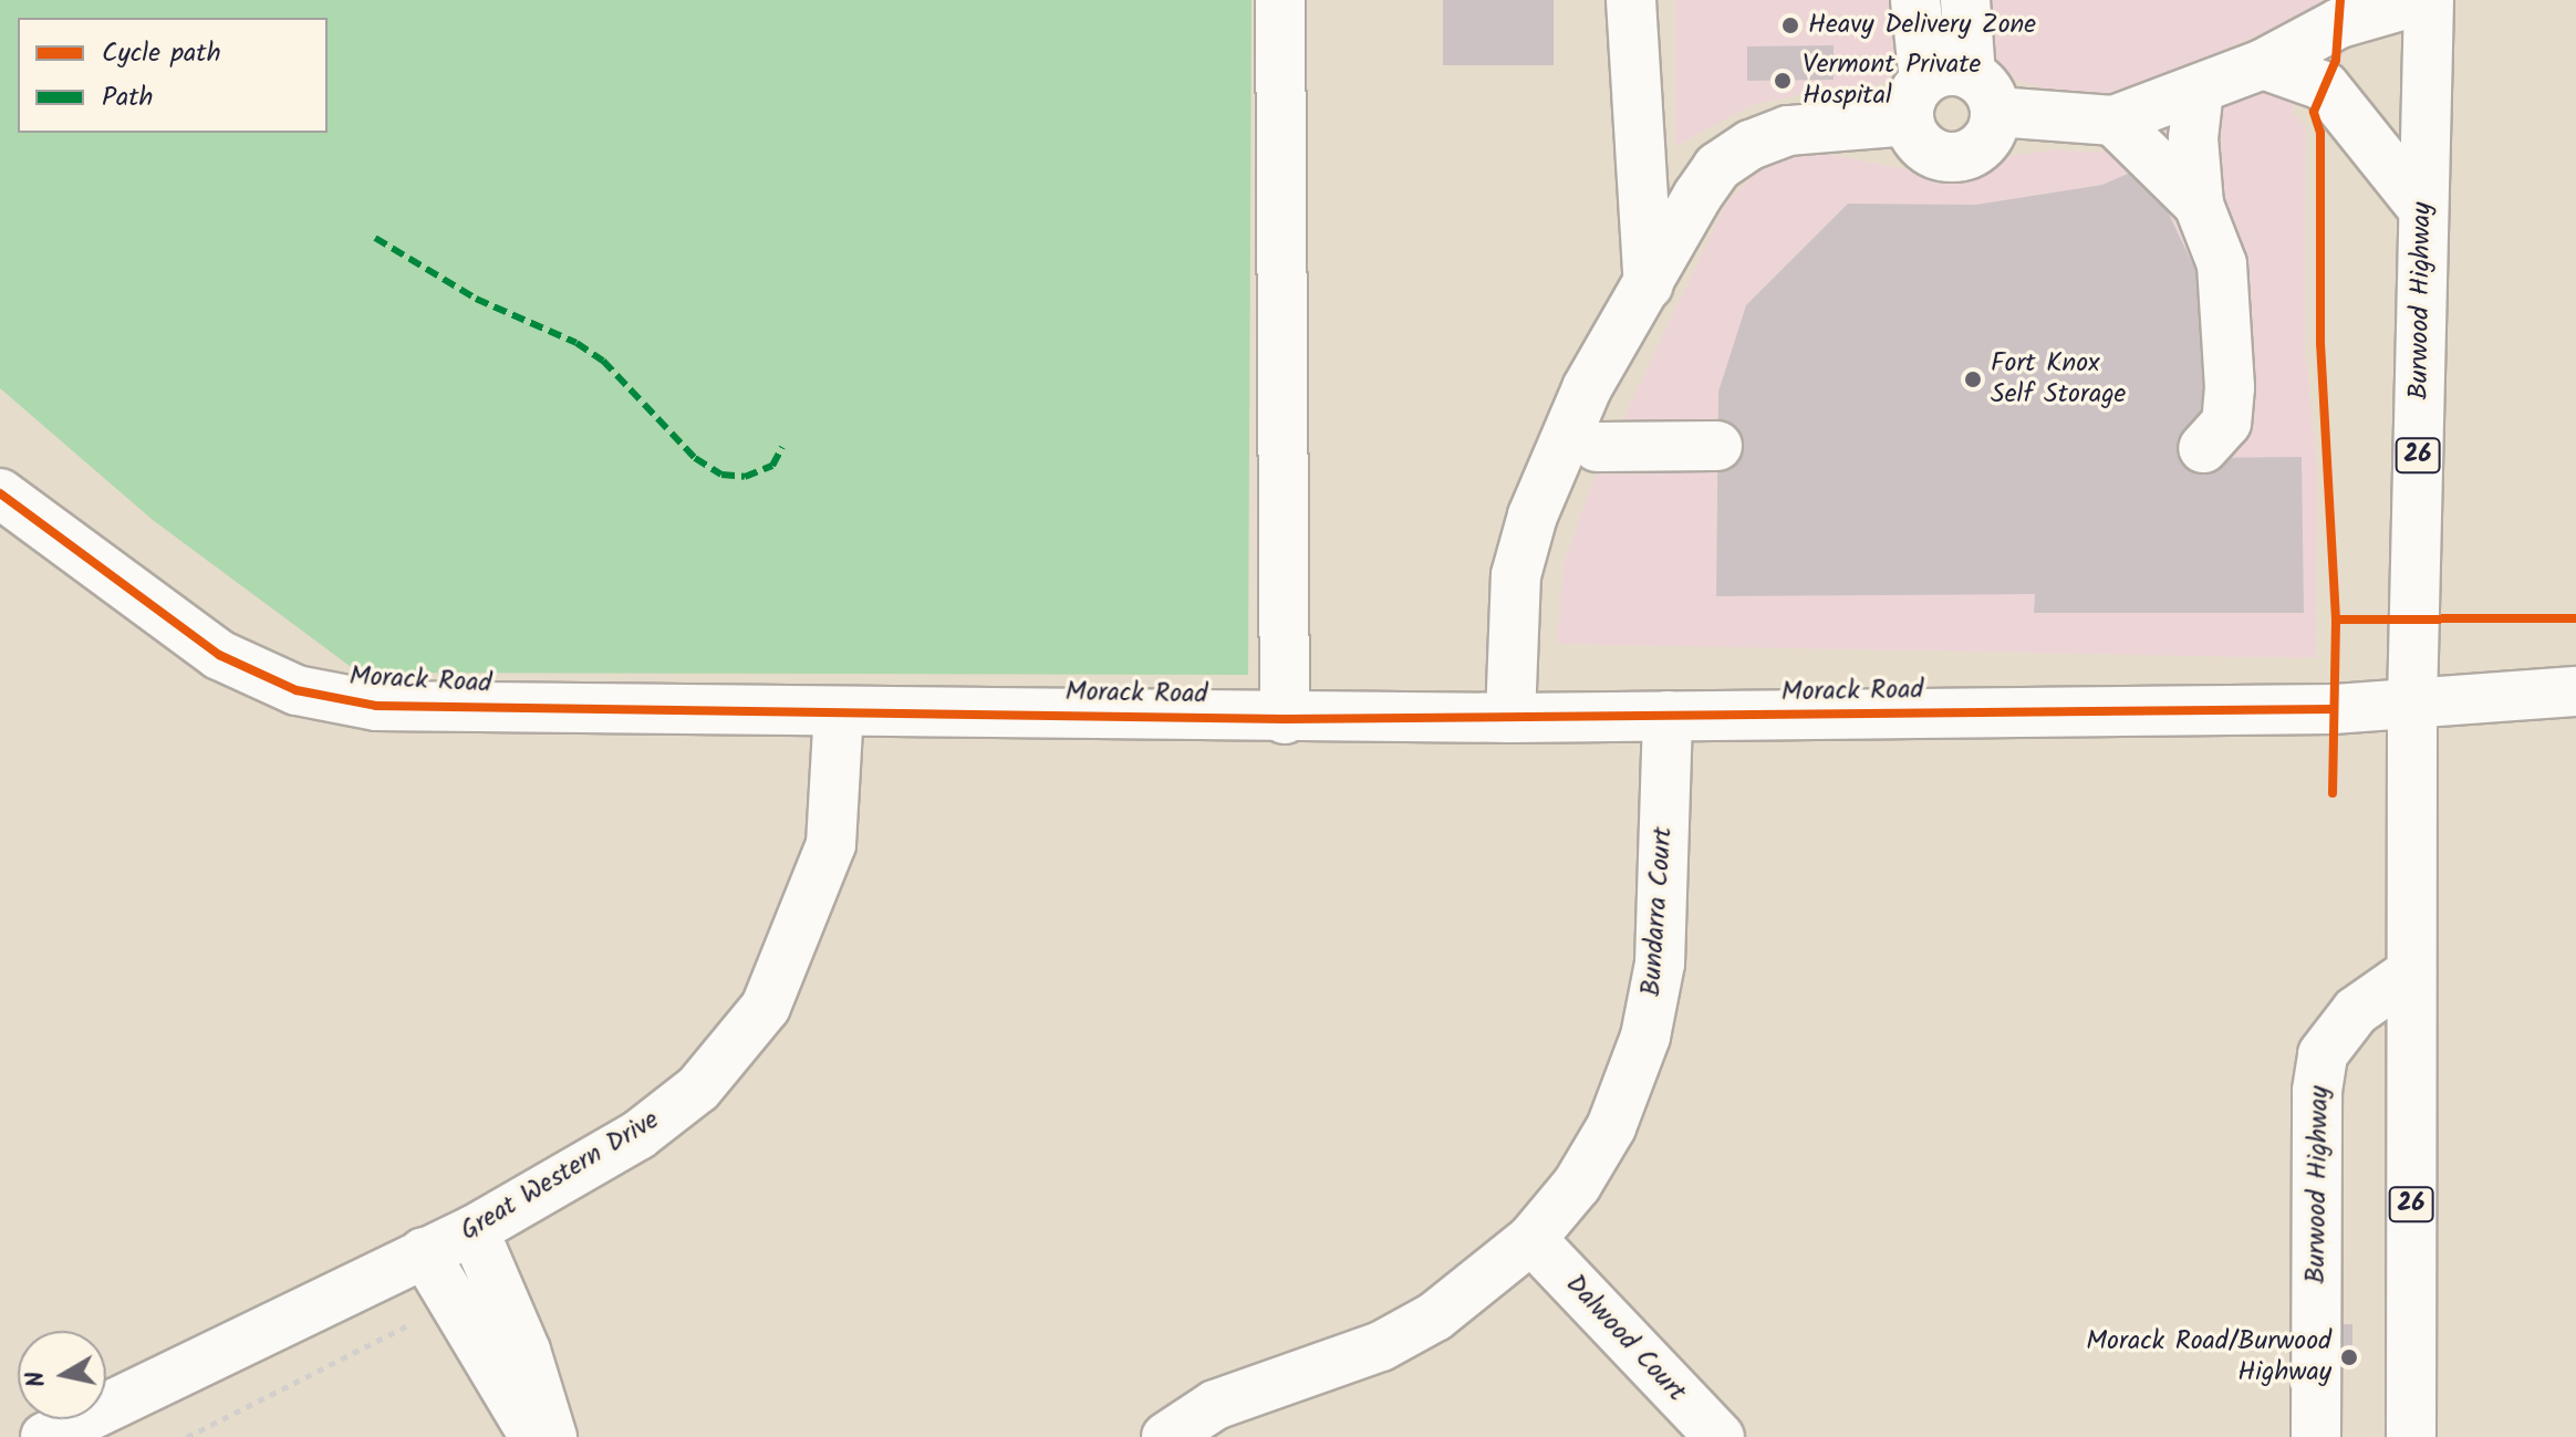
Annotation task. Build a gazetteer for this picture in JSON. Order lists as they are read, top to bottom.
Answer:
{
  "streets": {
    "main road": [
      "Burwood Highway",
      "26",
      "Morack Road",
      "Bundarra Court",
      "Great Western Drive",
      "Dalwood Court"
    ]
  },
  "crossings": [
    ["Burwood Highway", "Morack Road"],
    ["Morack Road", "Bundarra Court"],
    ["Morack Road", "Great Western Drive"],
    ["Bundarra Court", "Dalwood Court"]
  ],
  "places": [
    "Heavy Delivery Zone",
    "Vermont Private Hospital",
    "Fort Knox Self Storage",
    "Morack Road/Burwood Highway"
  ],
  "legend": ["Cycle path", "Path"],
  "north": "left"
}
